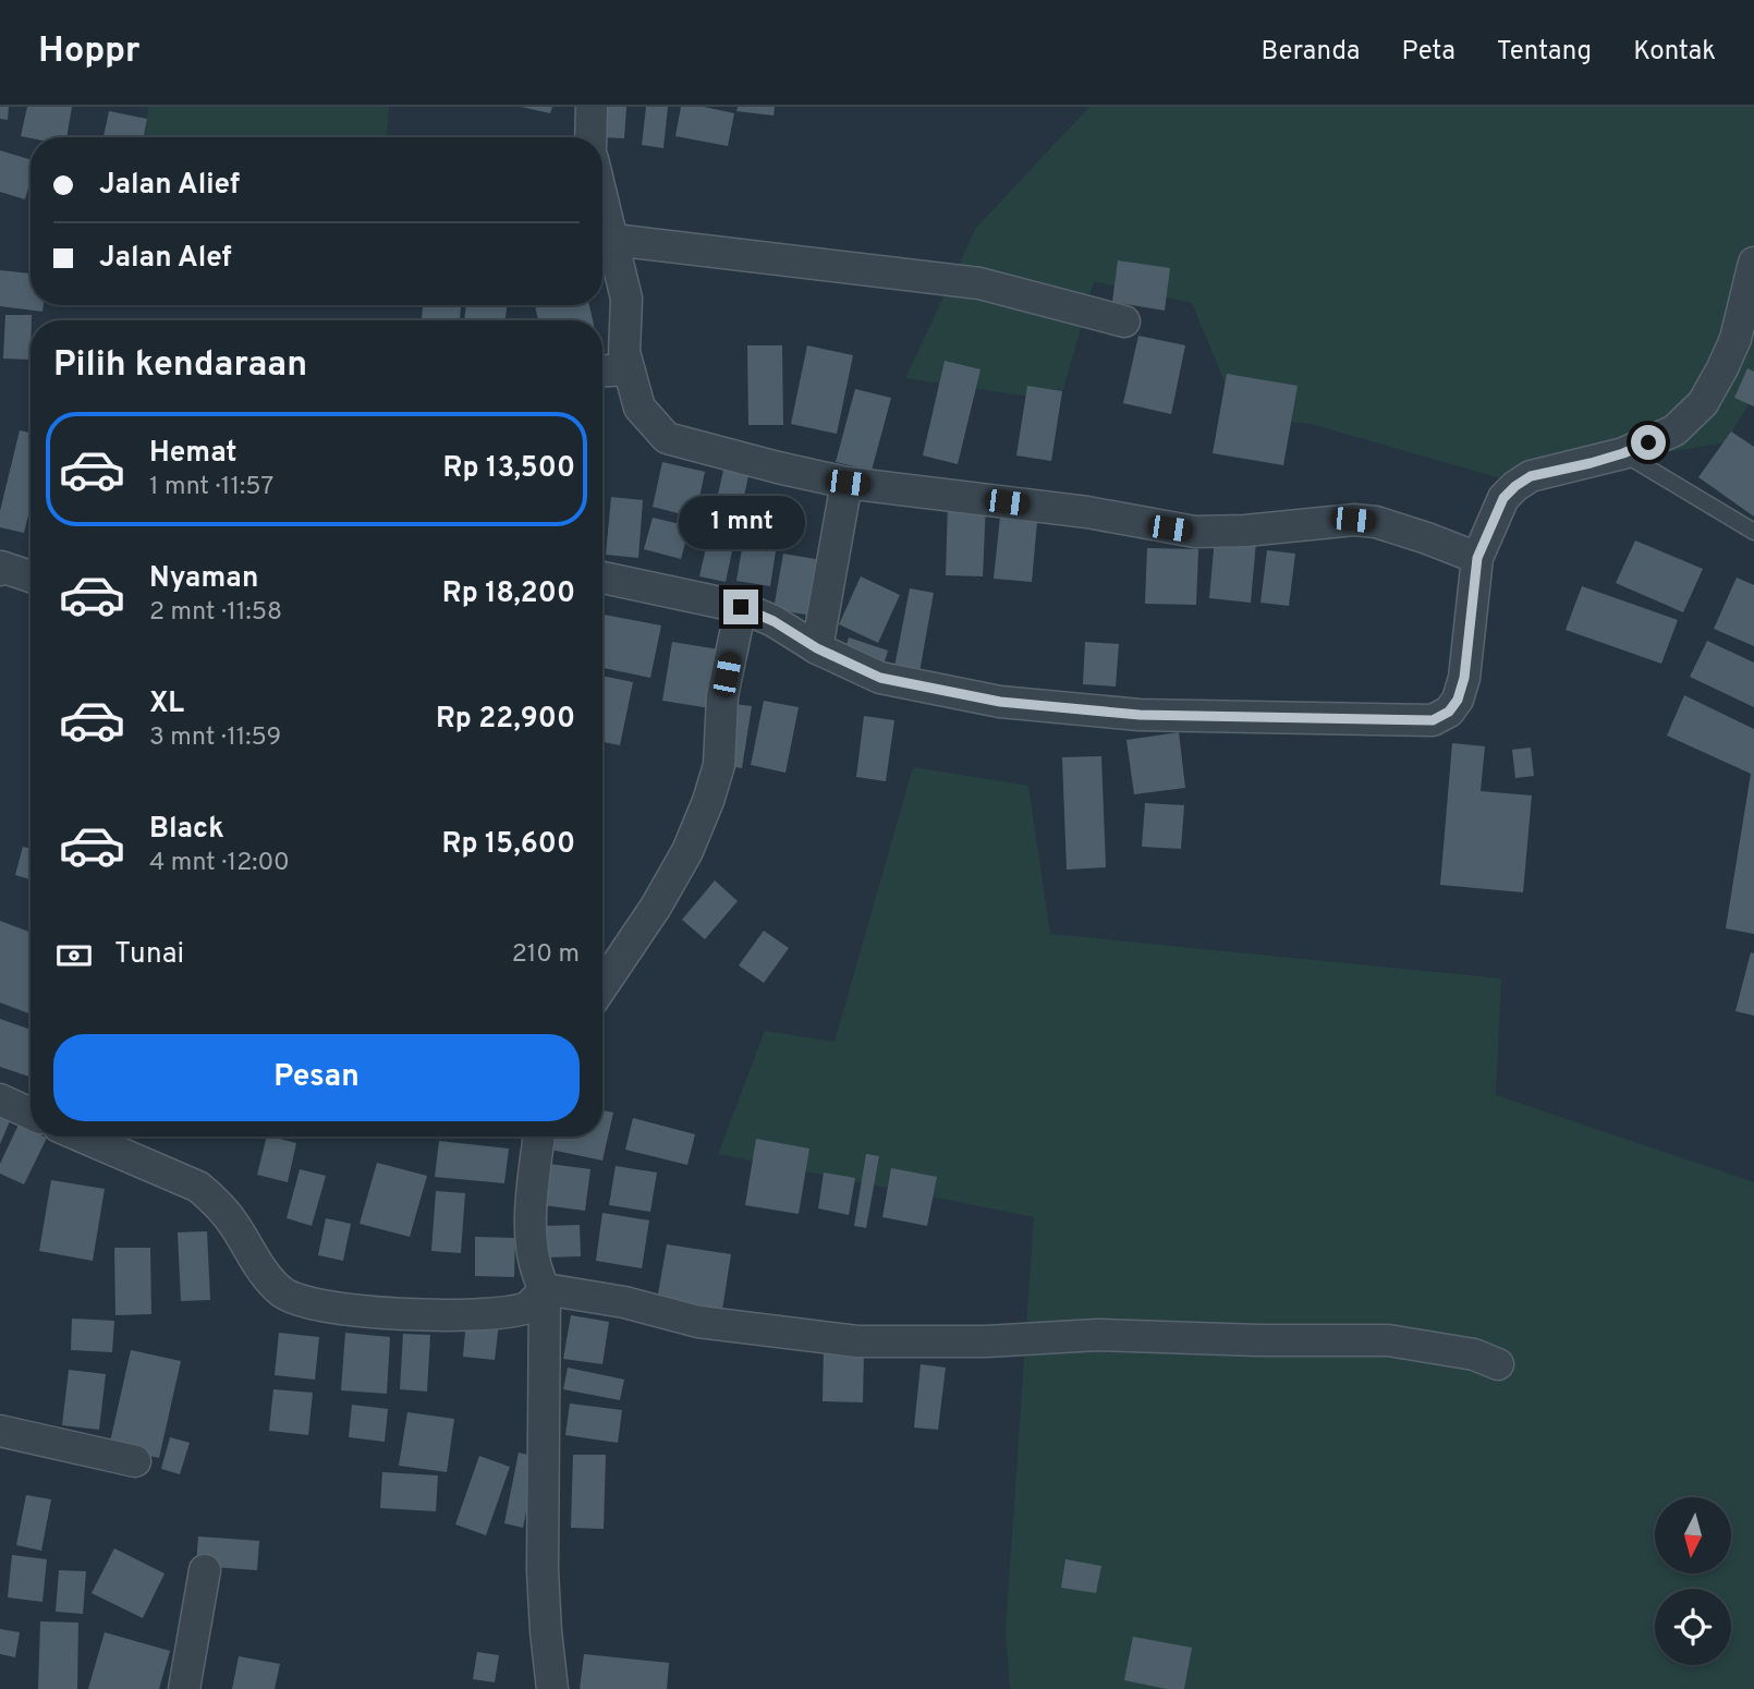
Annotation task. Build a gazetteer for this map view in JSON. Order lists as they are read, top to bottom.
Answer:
{
  "north": "bottom",
  "page": {
    "header": "Hoppr",
    "nav": [
      "Beranda",
      "Peta",
      "Tentang",
      "Kontak"
    ],
    "banner": ["Jalan Alief", "Jalan Alef"],
    "heading": "Pilih kendaraan",
    "list": [
      {
        "name": "Hemat",
        "note": "1 mnt · 11:57",
        "value": "Rp 13,500"
      },
      {
        "name": "Nyaman",
        "note": "2 mnt · 11:58",
        "value": "Rp 18,200"
      },
      {
        "name": "XL",
        "note": "3 mnt · 11:59",
        "value": "Rp 22,900"
      },
      {
        "name": "Black",
        "note": "4 mnt · 12:00",
        "value": "Rp 15,600"
      }
    ],
    "bubble": "1 mnt",
    "pay": ["Tunai", "210 m"],
    "buttons": "Pesan"
  }
}
